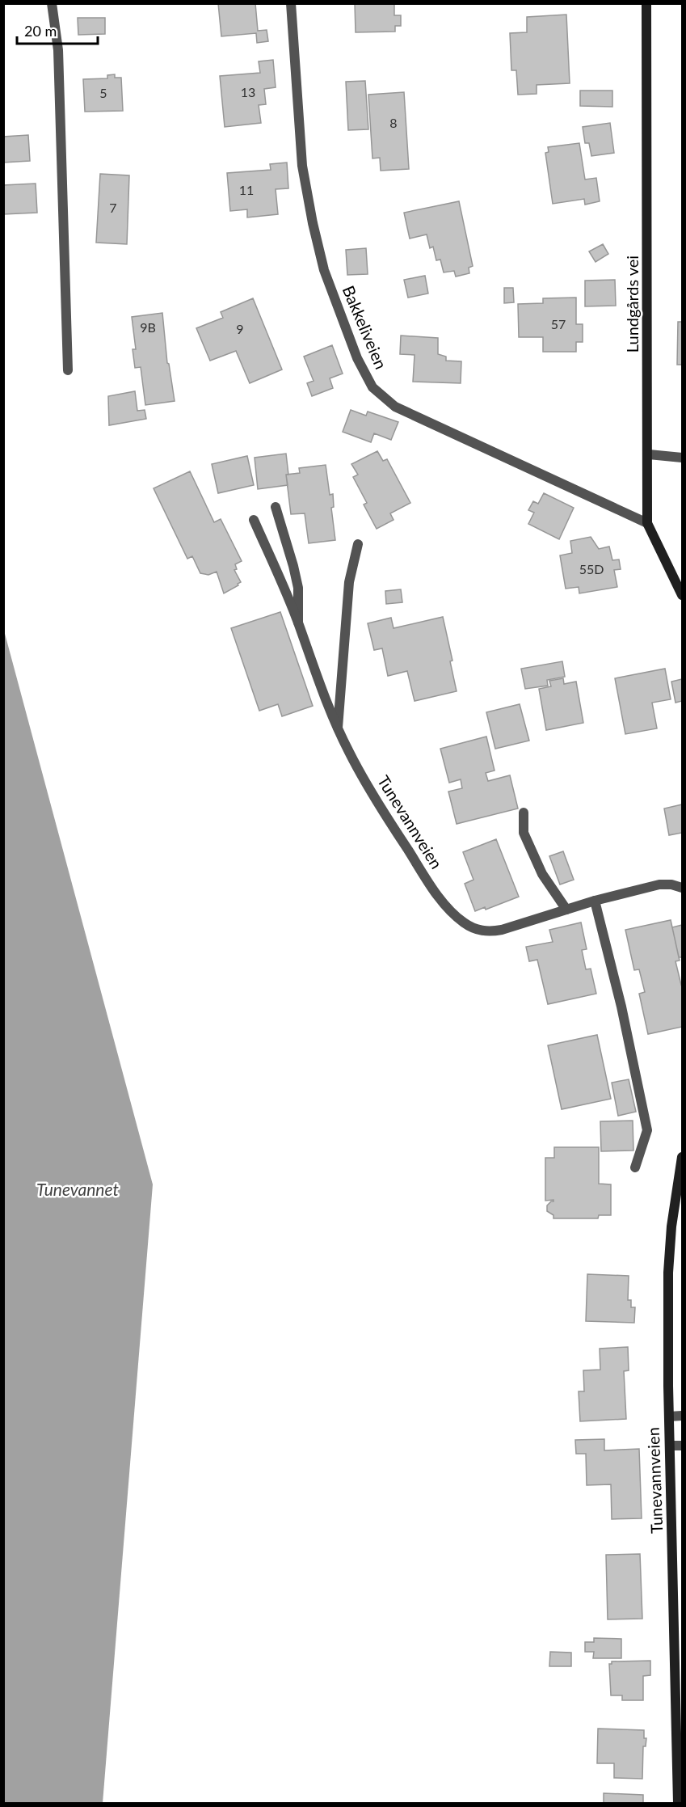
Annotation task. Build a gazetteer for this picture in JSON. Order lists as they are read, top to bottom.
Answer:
{
  "streets": {
    "street": ["Lundgårds vei", "Bakkeliveien", "Tunevannveien"]
  },
  "crossings": [
    ["Lundgårds vei", "Bakkeliveien"]
  ],
  "water": ["Tunevannet"],
  "house_numbers": [
    "13",
    "5",
    "8",
    "11",
    "7",
    "57",
    "9B",
    "9",
    "55D"
  ],
  "scale_bar": "20 m"
}
